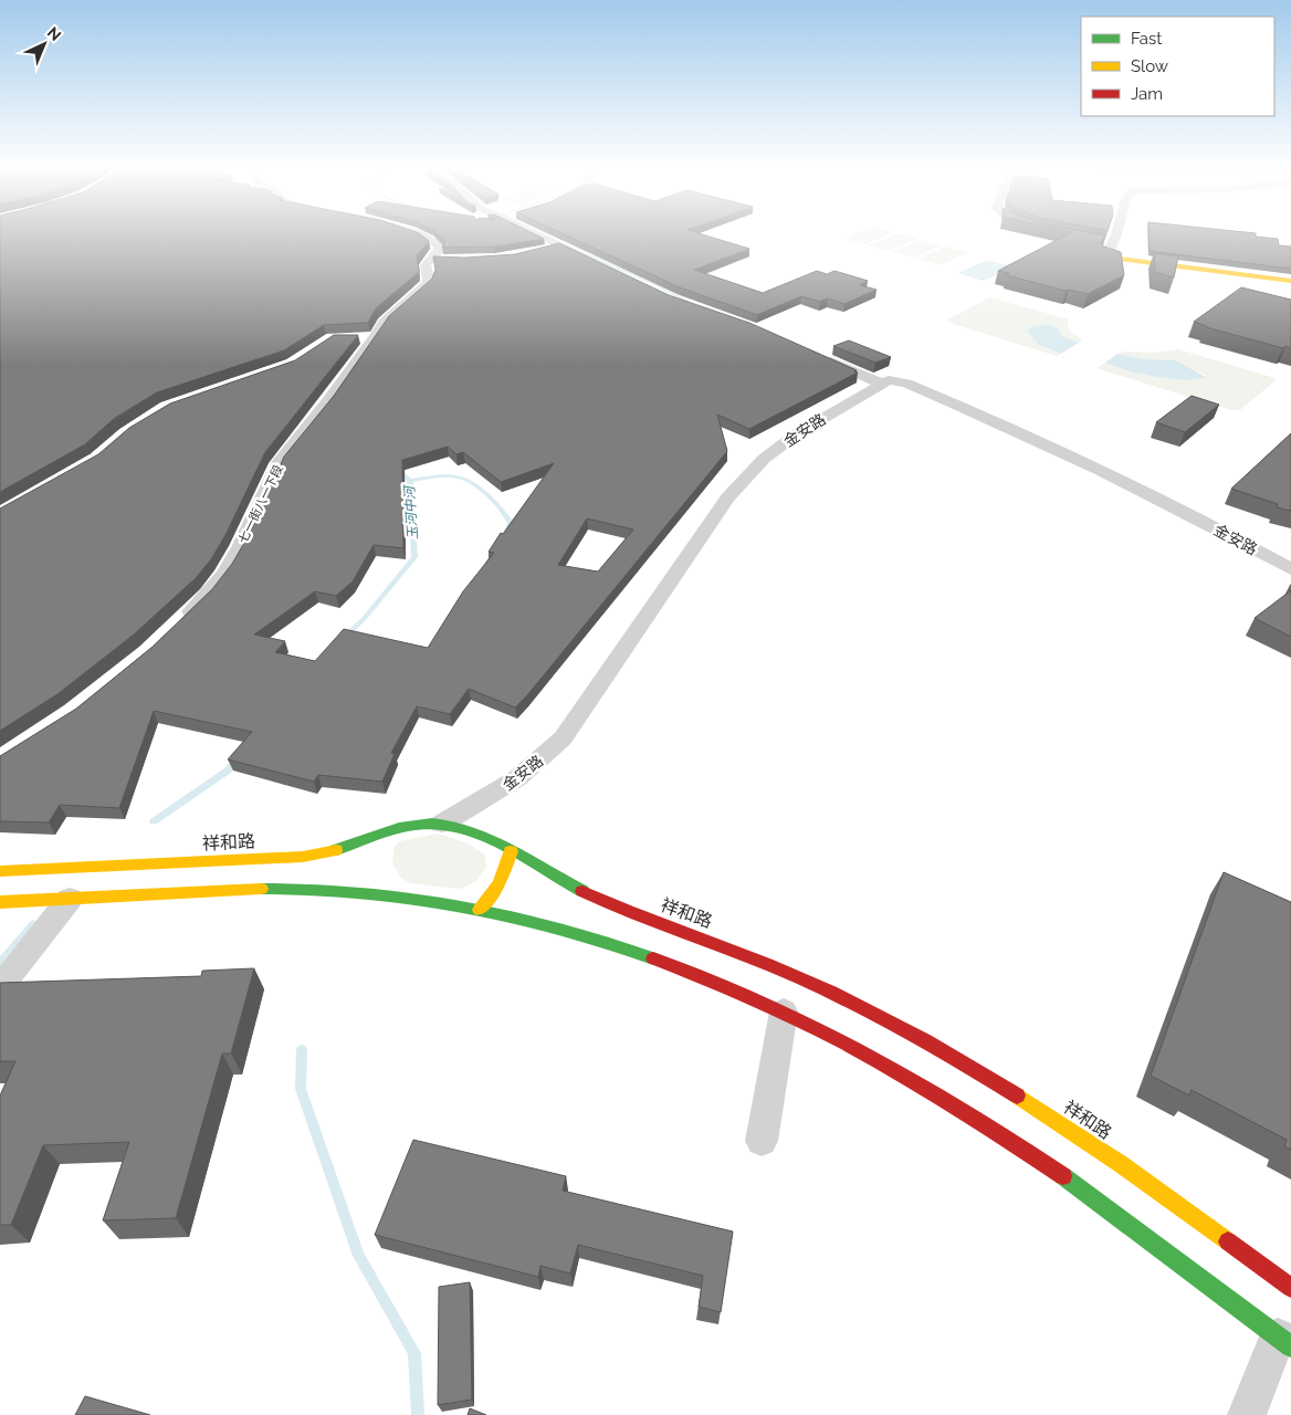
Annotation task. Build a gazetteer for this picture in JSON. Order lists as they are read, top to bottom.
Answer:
{
  "streets": {
    "main road": ["祥和路"],
    "street": ["金安路", "七一街八一下段"]
  },
  "crossings": [
    ["金安路", "祥和路"]
  ],
  "water": ["玉河中河"],
  "legend": ["Fast", "Slow", "Jam"],
  "north": "top right"
}
